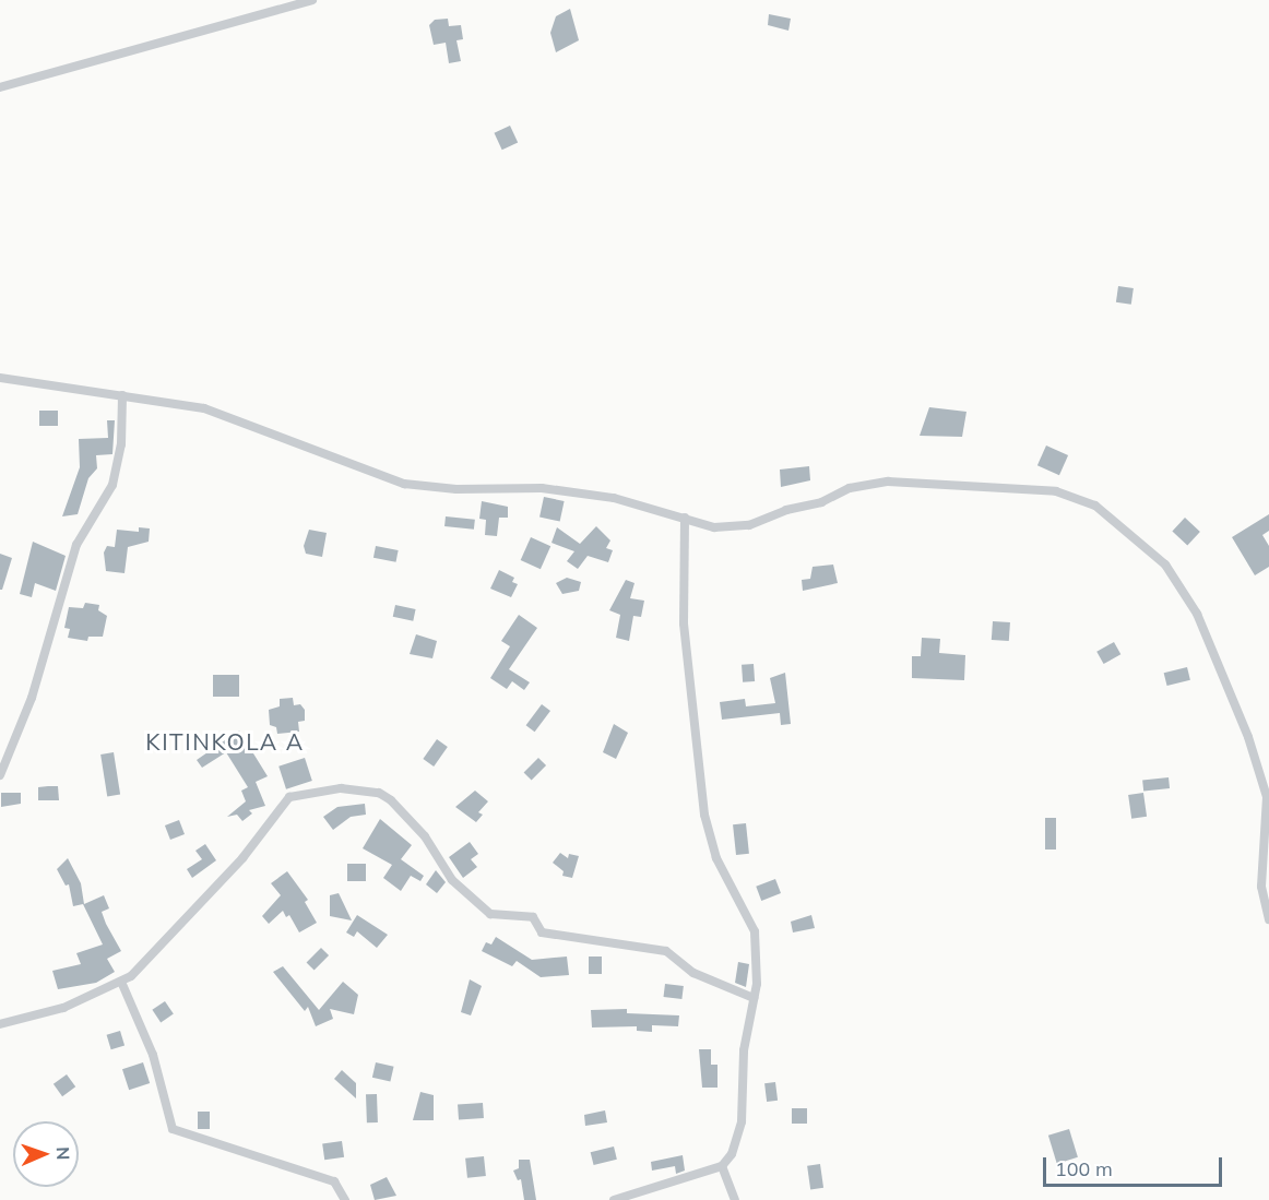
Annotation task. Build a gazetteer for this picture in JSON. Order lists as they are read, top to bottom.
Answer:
{
  "districts": ["KITINKOLA A"],
  "scale_bar": "100 m",
  "north": "right"
}
